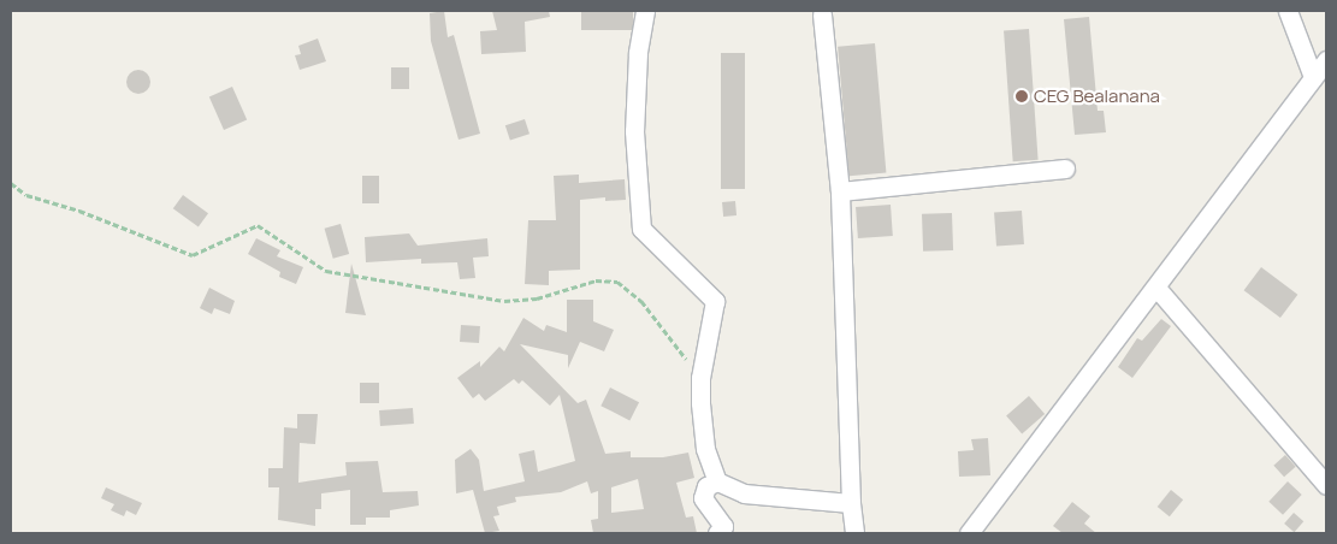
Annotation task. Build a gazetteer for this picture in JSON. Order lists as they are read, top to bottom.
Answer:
{
  "places": ["CEG Bealanana"]
}
